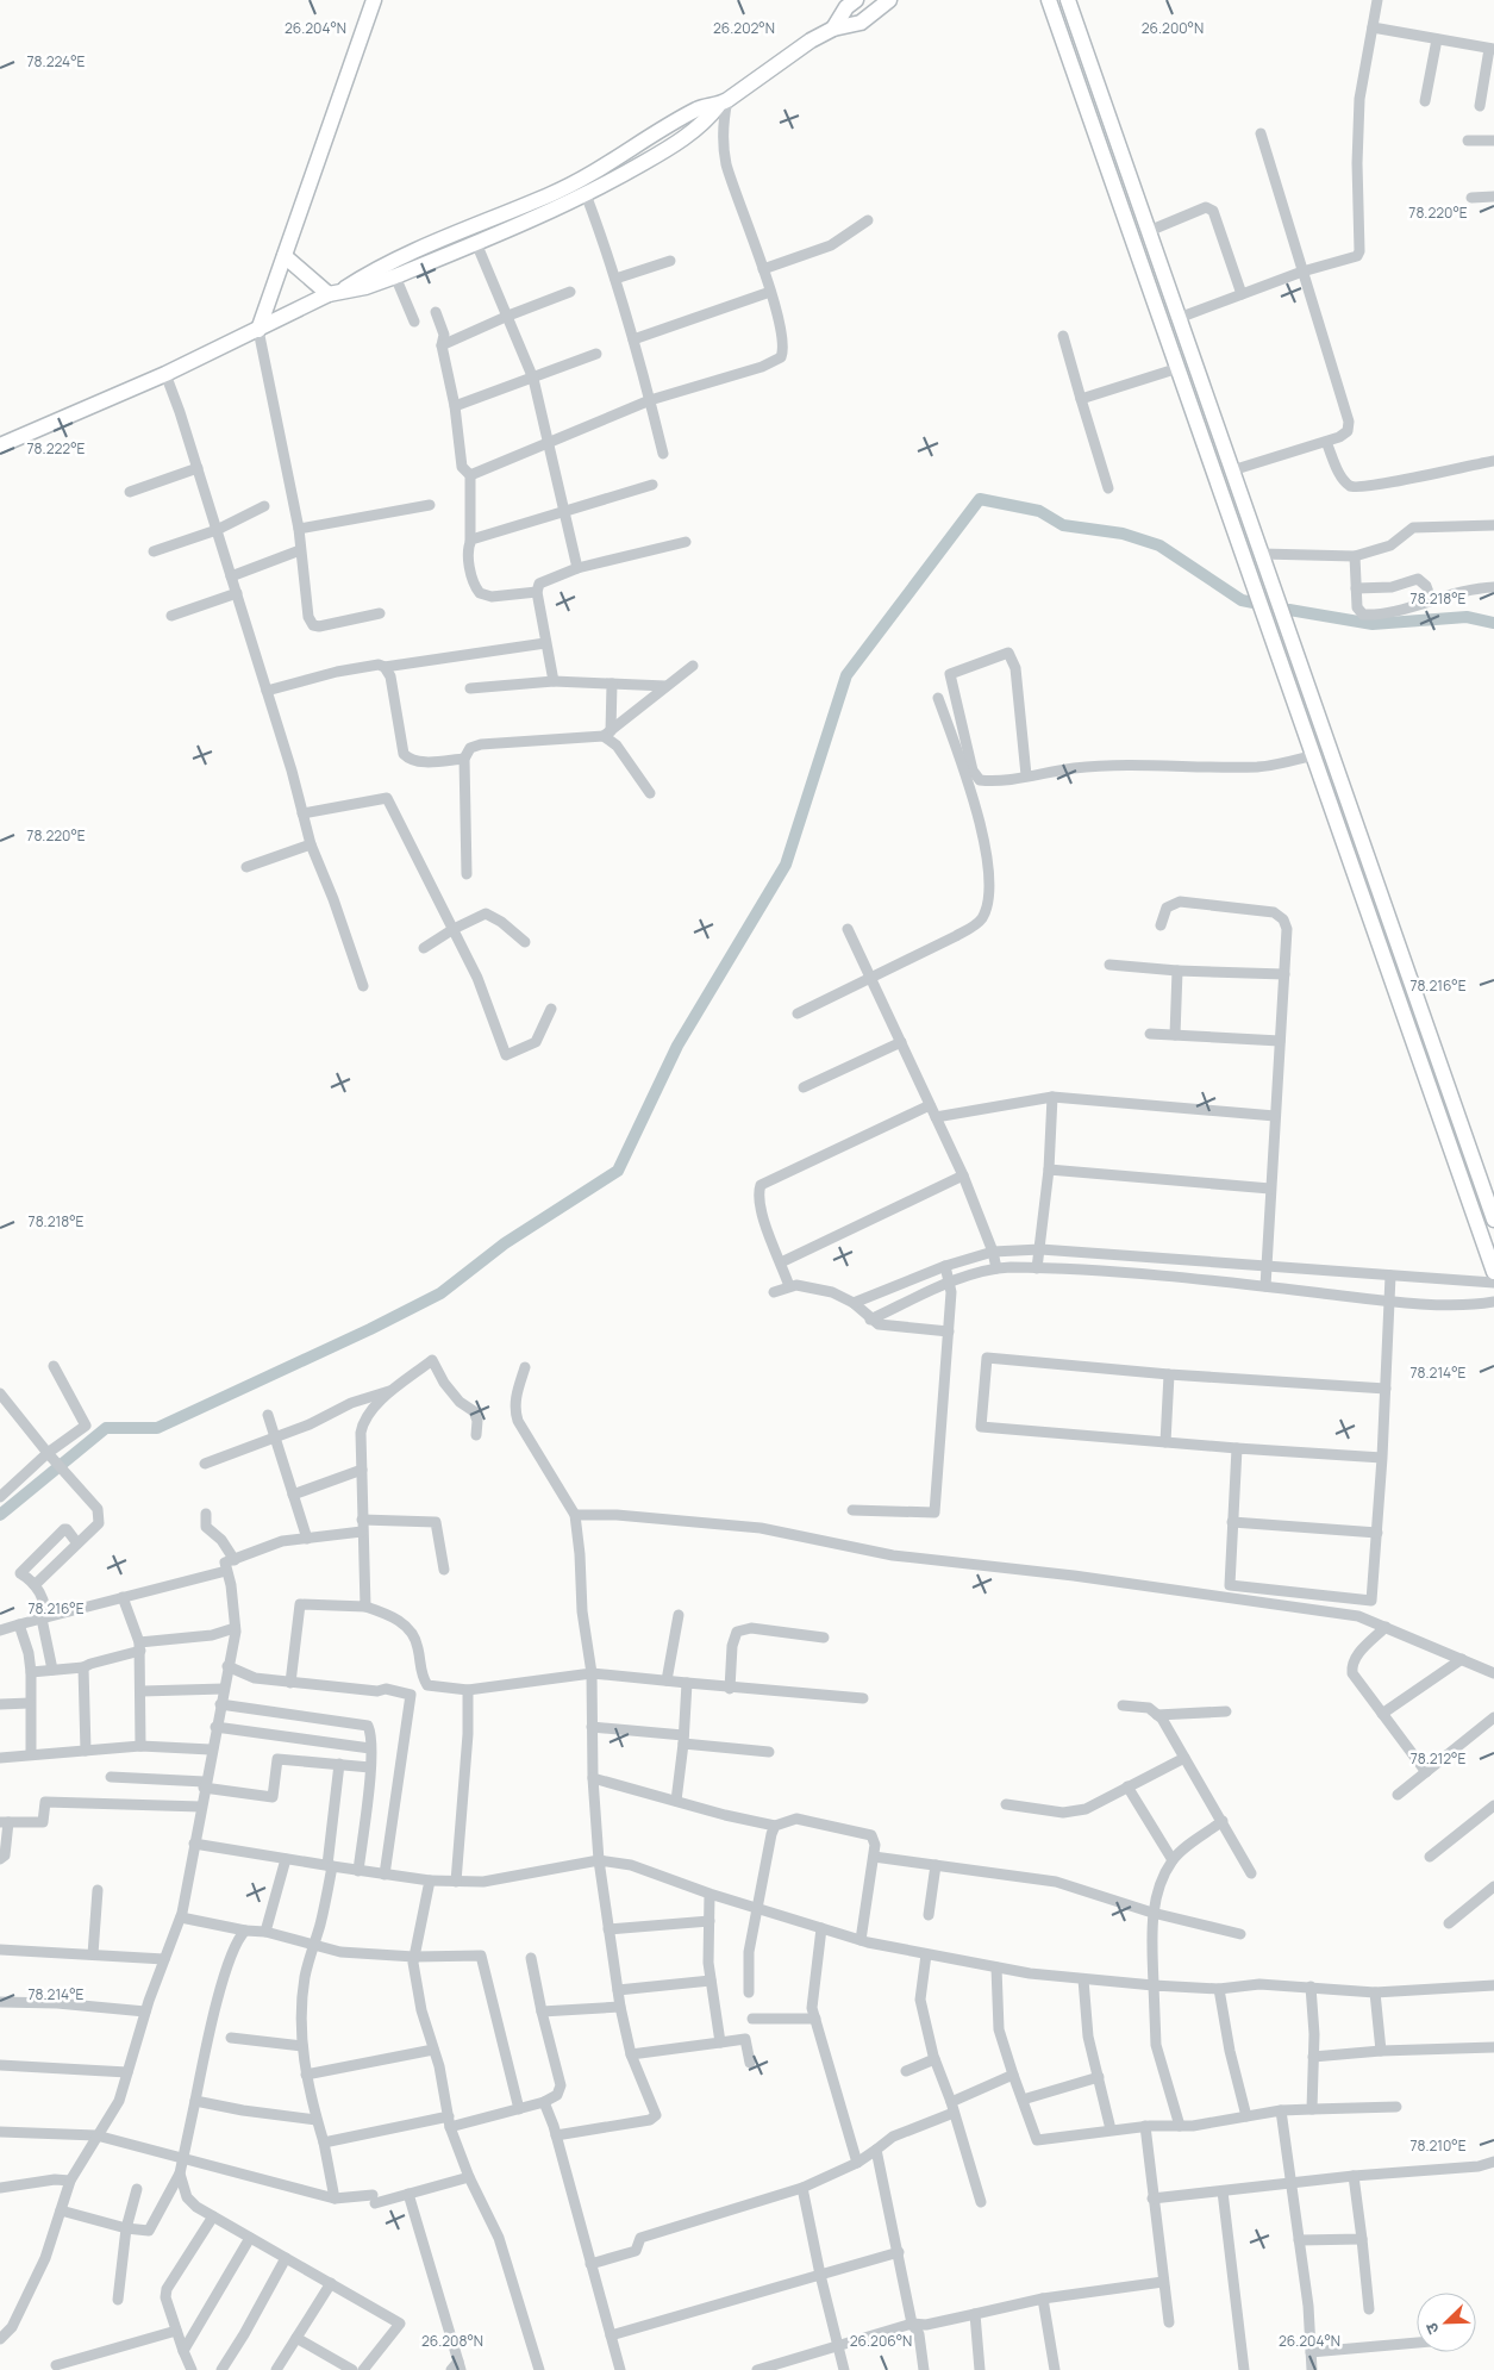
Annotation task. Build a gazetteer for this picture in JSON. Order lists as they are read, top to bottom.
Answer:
{
  "north": "bottom left",
  "coordinates": [
    "26.204°N",
    "26.202°N",
    "26.200°N",
    "78.224°E",
    "78.220°E",
    "78.222°E",
    "78.218°E",
    "78.216°E",
    "78.214°E",
    "78.212°E",
    "78.210°E",
    "26.208°N",
    "26.206°N"
  ]
}
